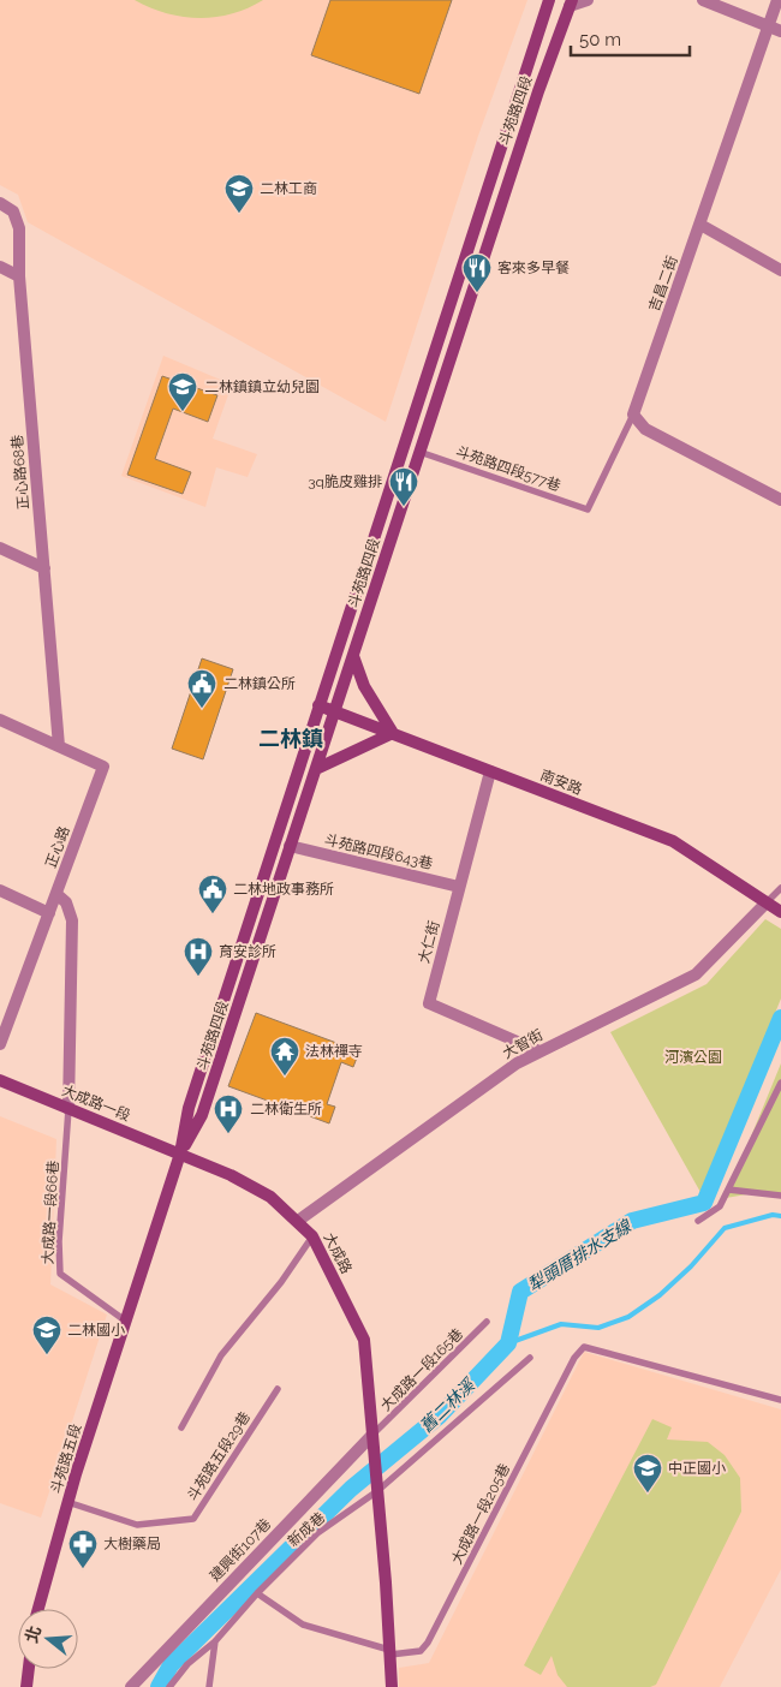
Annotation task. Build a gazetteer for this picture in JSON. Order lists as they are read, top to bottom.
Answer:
{
  "streets": {
    "main road": [
      "斗苑路四段",
      "南安路",
      "大成路一段",
      "大成路",
      "斗苑路五段"
    ],
    "street": [
      "吉昌二街",
      "正心路68巷",
      "正心路",
      "斗苑路四段643巷",
      "大仁街",
      "大智街",
      "建興街107巷"
    ],
    "lane": [
      "斗苑路四段577巷",
      "大成路一段66巷",
      "大成路一段165巷",
      "斗苑路五段29巷",
      "大成路一段205巷",
      "新成巷"
    ]
  },
  "crossings": [
    ["斗苑路四段", "斗苑路四段577巷"],
    ["斗苑路四段", "南安路"],
    ["斗苑路四段", "斗苑路四段643巷"],
    ["斗苑路四段", "大成路一段"],
    ["斗苑路四段", "大成路"],
    ["斗苑路四段", "斗苑路五段"],
    ["吉昌二街", "斗苑路四段577巷"],
    ["正心路68巷", "正心路"],
    ["南安路", "大仁街"],
    ["南安路", "大智街"],
    ["斗苑路四段643巷", "大仁街"],
    ["大仁街", "大智街"],
    ["大智街", "大成路"],
    ["大成路一段", "大成路一段66巷"],
    ["大成路一段", "大成路"],
    ["大成路一段66巷", "斗苑路五段"],
    ["大成路", "大成路一段165巷"],
    ["大成路", "新成巷"],
    ["大成路", "建興街107巷"],
    ["大成路一段165巷", "建興街107巷"],
    ["斗苑路五段29巷", "斗苑路五段"]
  ],
  "districts": ["二林鎮"],
  "water": ["犁頭厝排水支線", "舊二林溪"],
  "parks": ["河濱公園"],
  "places": {
    "school or university": [
      "二林工商",
      "二林鎮鎮立幼兒園",
      "二林國小",
      "中正國小"
    ],
    "restaurant": ["客來多早餐", "3q脆皮雞排"],
    "public building": ["二林鎮公所", "二林地政事務所"],
    "hospital": ["育安診所", "二林衛生所"],
    "temple": ["法林禪寺"],
    "pharmacy": ["大樹藥局"]
  },
  "scale_bar": "50 m",
  "north": "left"
}
